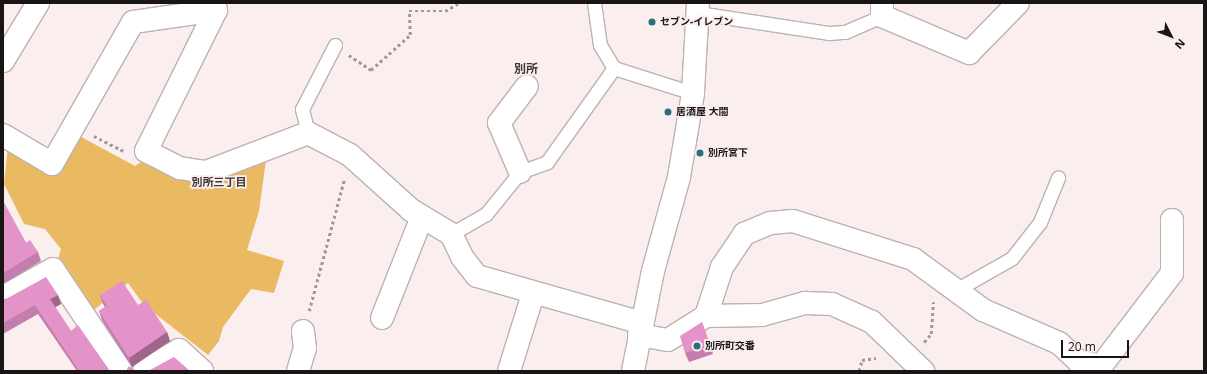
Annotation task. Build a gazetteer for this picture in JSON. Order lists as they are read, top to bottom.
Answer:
{
  "districts": ["別所", "別所三丁目"],
  "places": [
    "セブン-イレブン",
    "居酒屋 大閤",
    "別所宮下",
    "別所町交番"
  ],
  "scale_bar": "20 m",
  "north": "bottom right"
}
